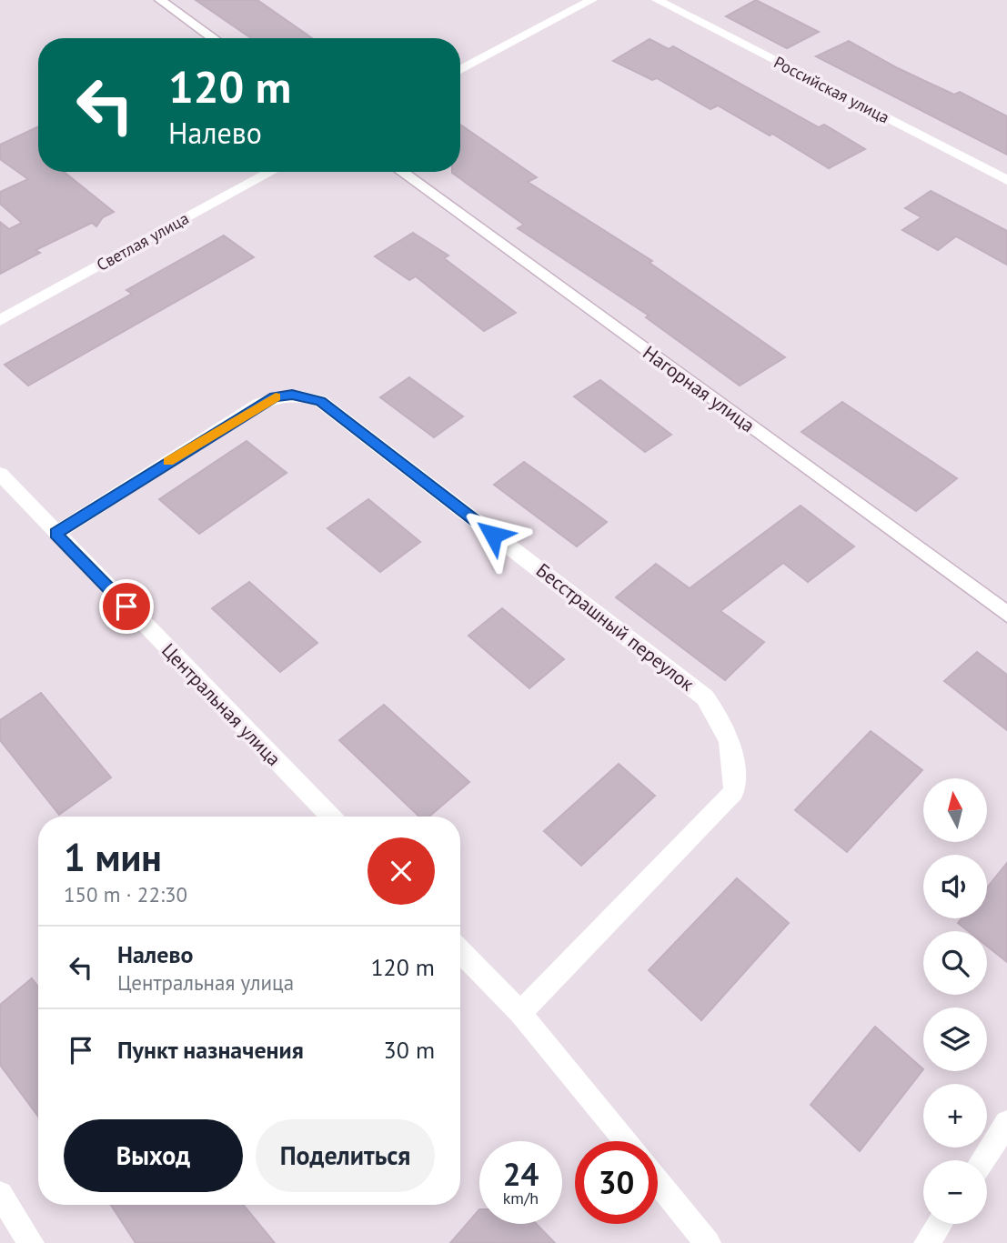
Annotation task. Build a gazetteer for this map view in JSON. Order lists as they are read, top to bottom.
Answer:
{
  "streets": {
    "street": [
      "Российская улица",
      "Светлая улица",
      "Нагорная улица",
      "Бесстрашный переулок",
      "Центральная улица"
    ]
  },
  "crossings": [
    ["Бесстрашный переулок", "Центральная улица"]
  ],
  "north": "top",
  "page": {
    "turn": ["120 m", "Налево"],
    "map_buttons": ["+", "−"],
    "heading": ["1 мин", "150 m · 22:30"],
    "list": [
      {
        "name": "Налево",
        "note": "Центральная улица",
        "value": "120 m"
      },
      {
        "name": "Пункт назначения",
        "value": "30 m"
      }
    ],
    "buttons": ["Выход", "Поделиться"],
    "speed": "24 km/h",
    "limit": "30"
  }
}
